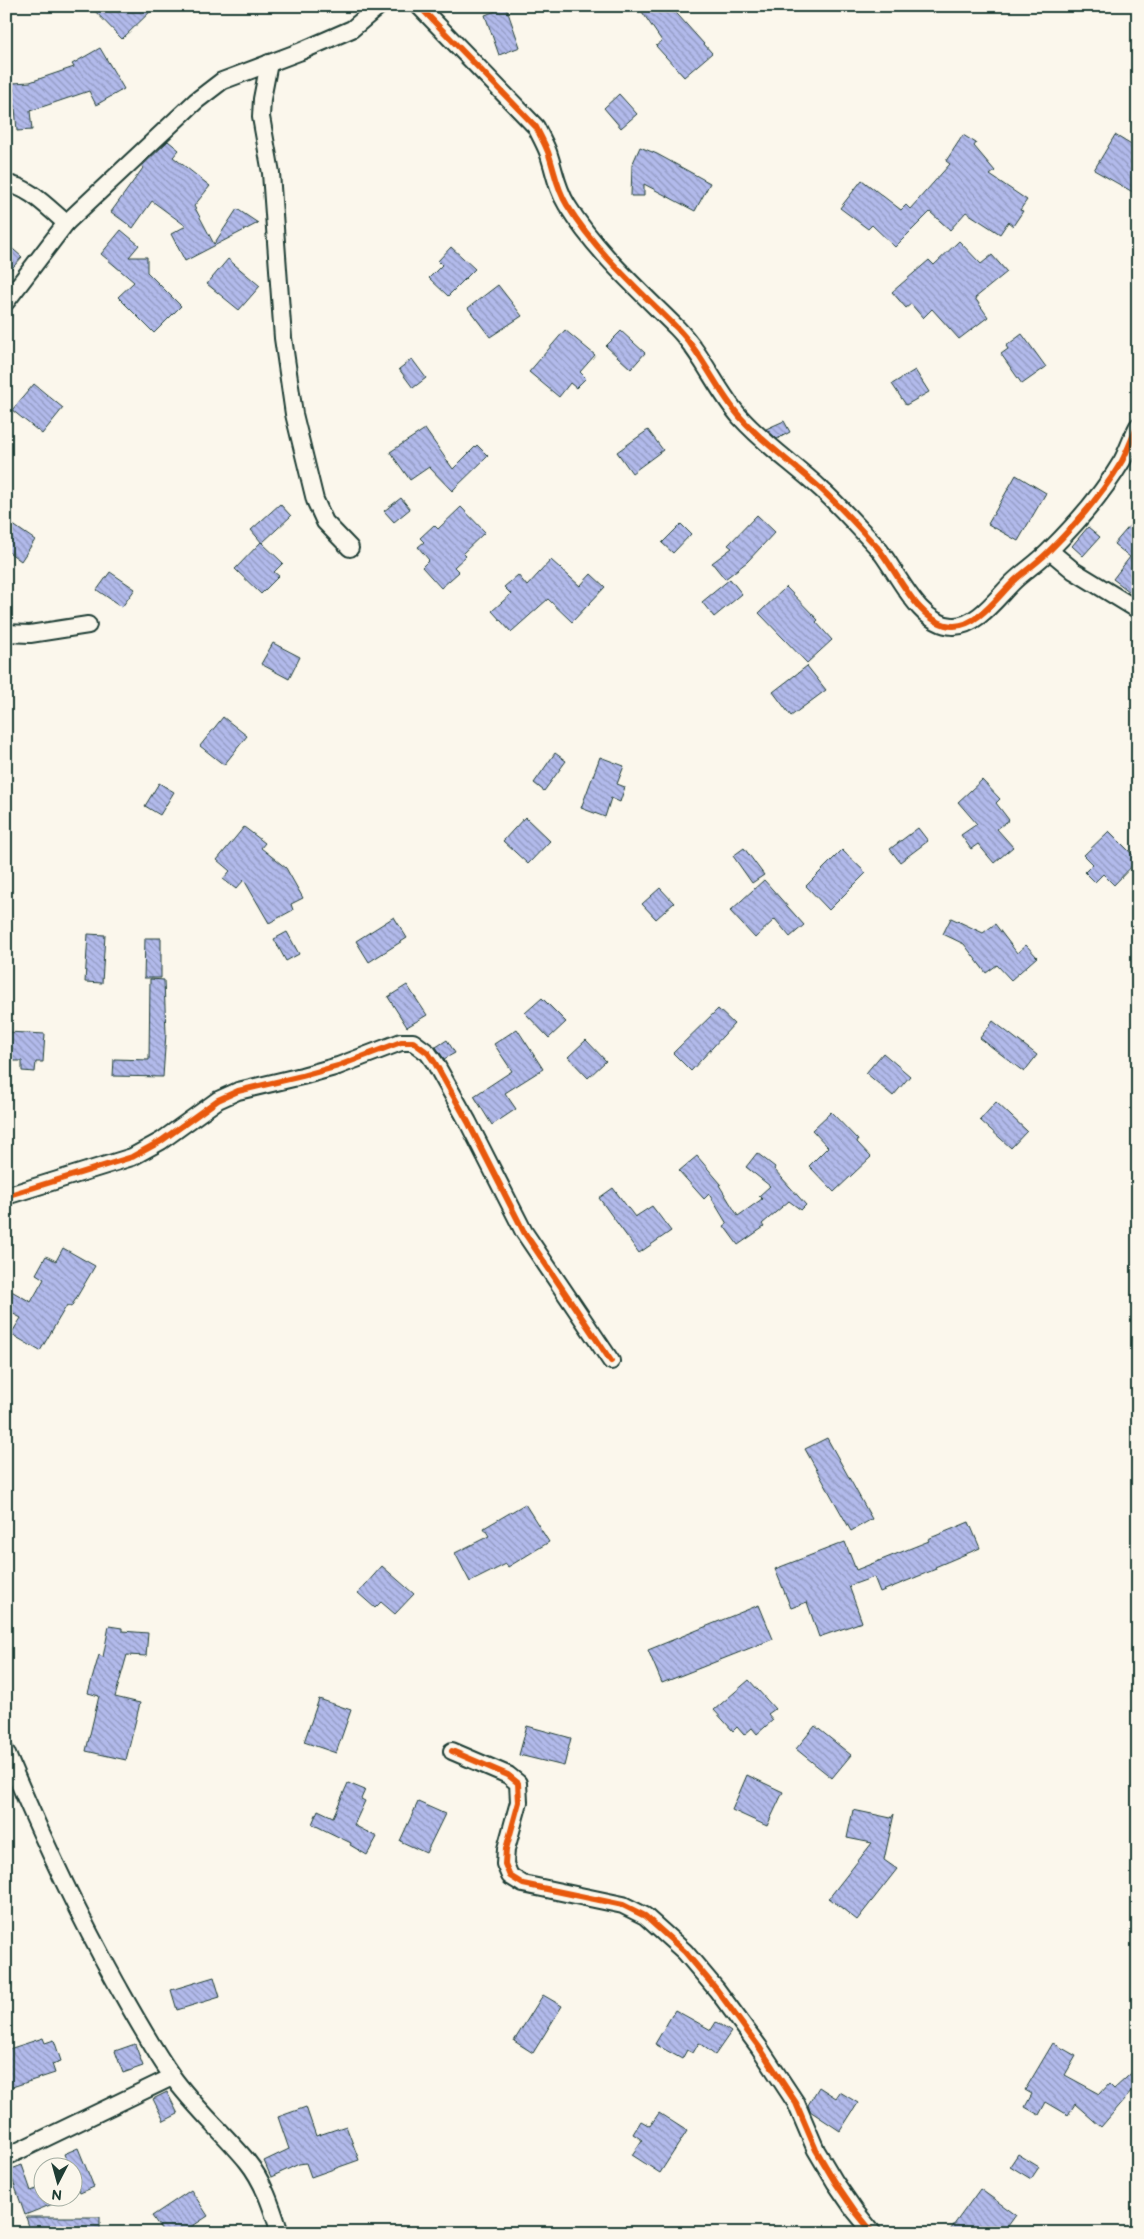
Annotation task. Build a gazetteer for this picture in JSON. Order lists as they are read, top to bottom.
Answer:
{
  "north": "bottom"
}
